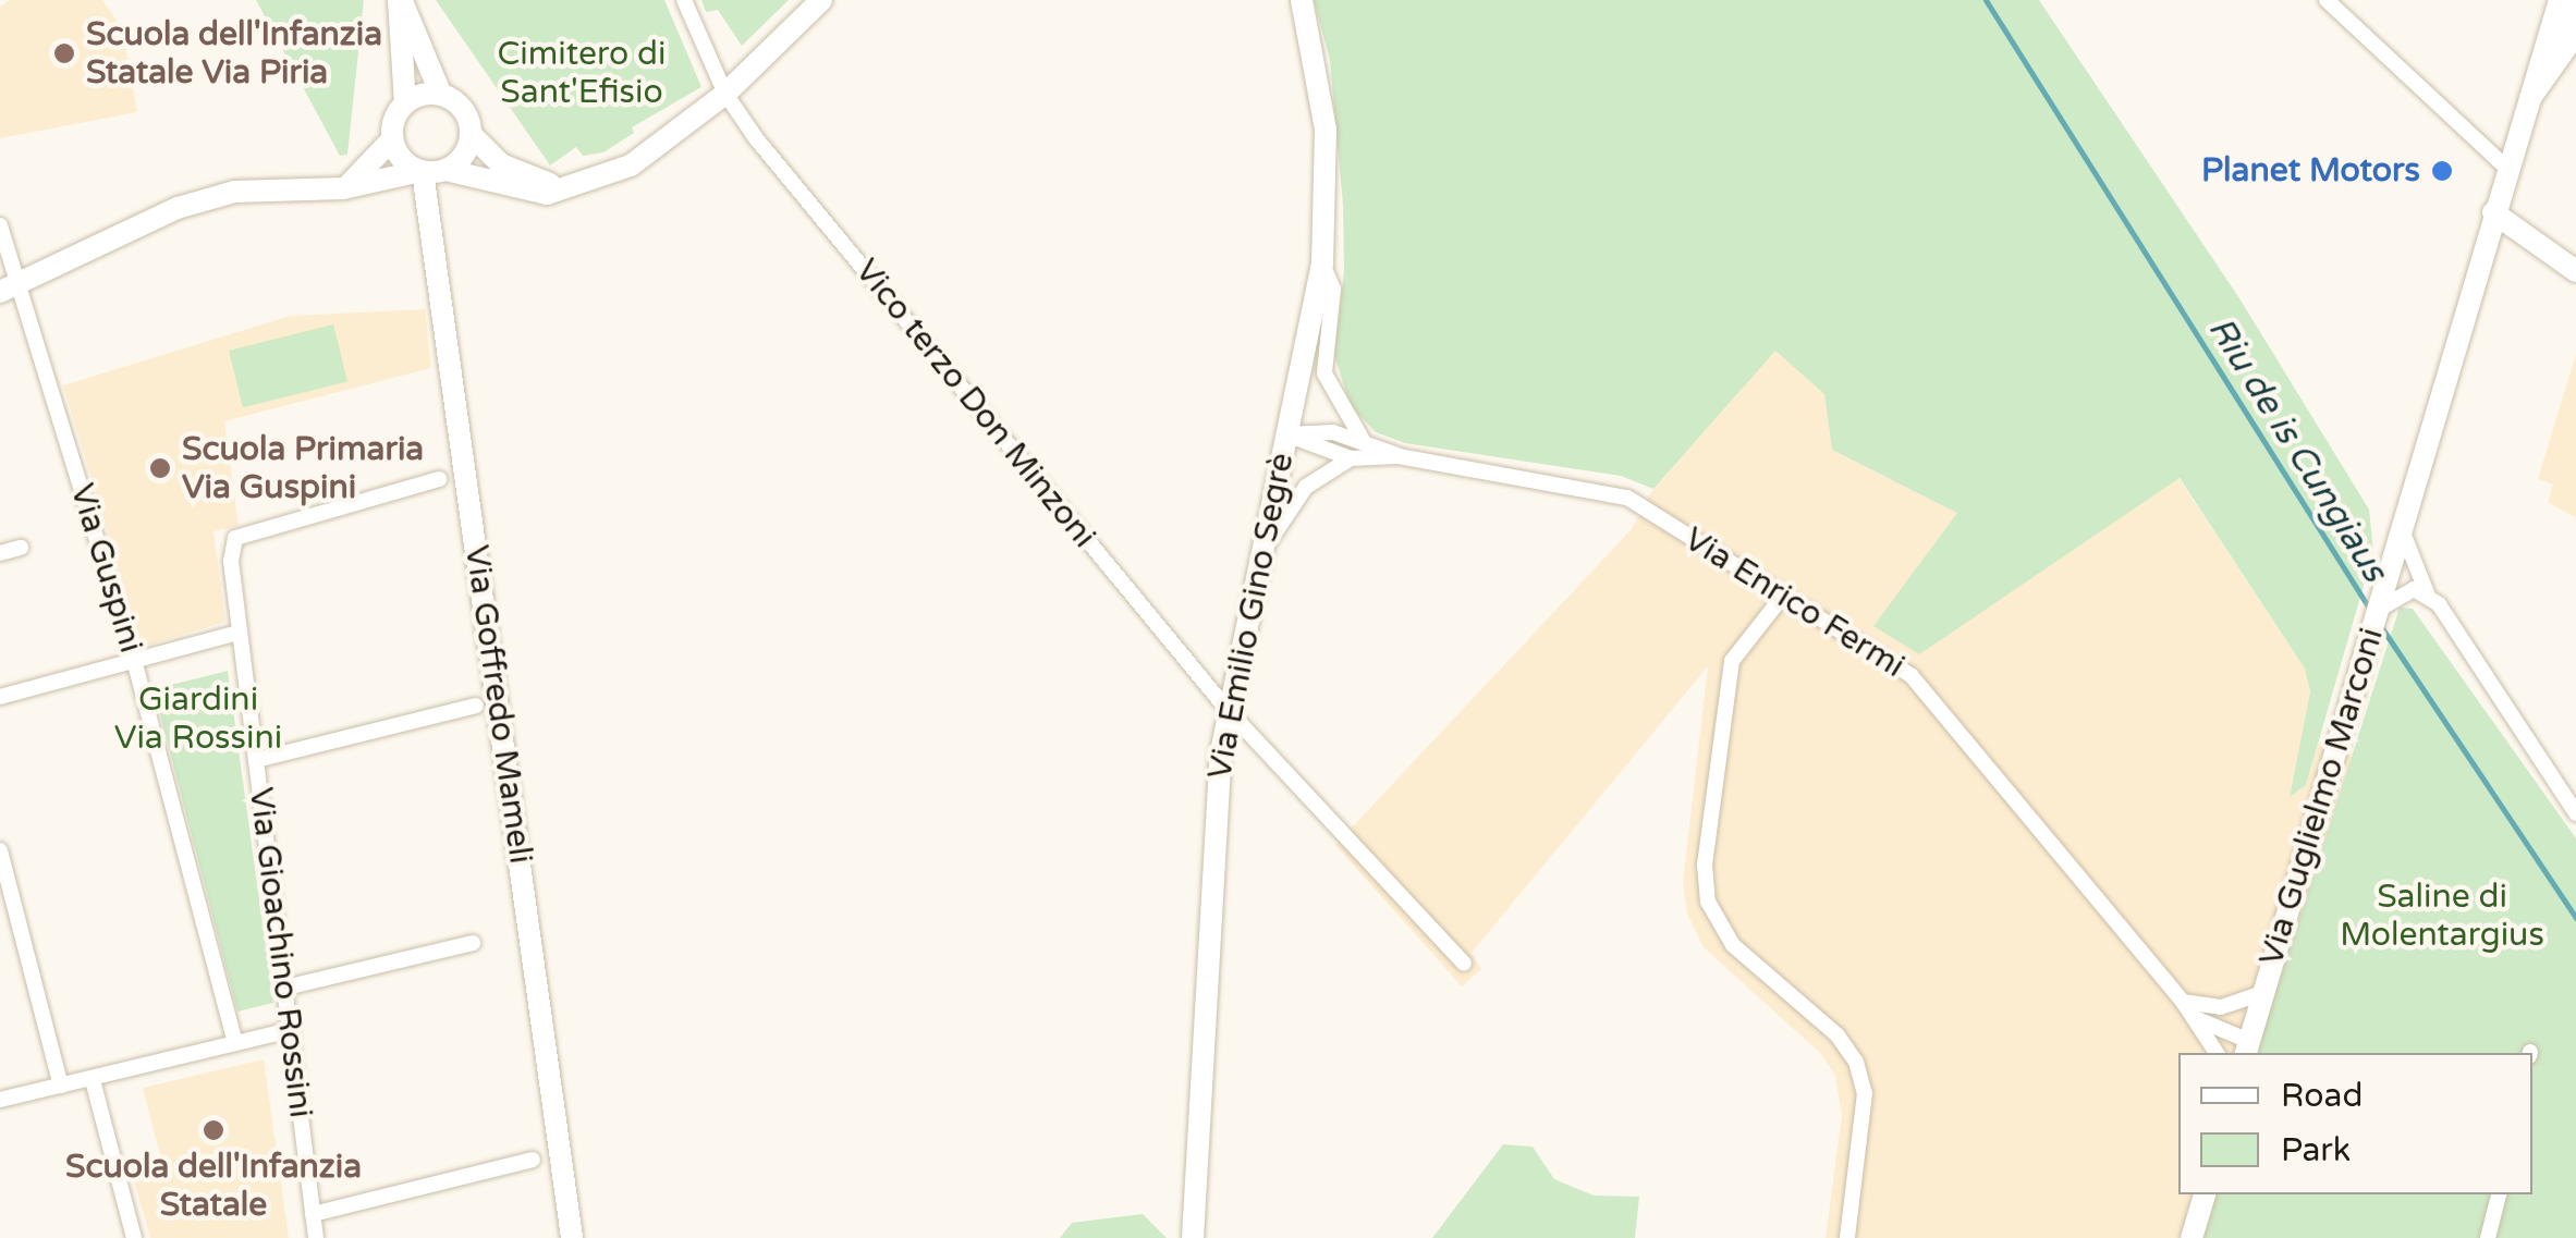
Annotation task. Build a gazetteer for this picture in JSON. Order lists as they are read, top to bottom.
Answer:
{
  "streets": {
    "street": [
      "Vico terzo Don Minzoni",
      "Via Guspini",
      "Via Enrico Fermi",
      "Via Emilio Gino Segrè",
      "Via Goffredo Mameli",
      "Via Guglielmo Marconi",
      "Via Gioachino Rossini"
    ]
  },
  "crossings": [
    ["Vico terzo Don Minzoni", "Via Emilio Gino Segrè"]
  ],
  "water": ["Riu de is Cungiaus"],
  "parks": ["Cimitero di Sant'Efisio", "Giardini Via Rossini", "Saline di Molentargius"],
  "places": [
    "Scuola dell'Infanzia Statale Via Piria",
    "Planet Motors",
    "Scuola Primaria Via Guspini",
    "Scuola dell'Infanzia Statale"
  ],
  "legend": ["Road", "Park"]
}
